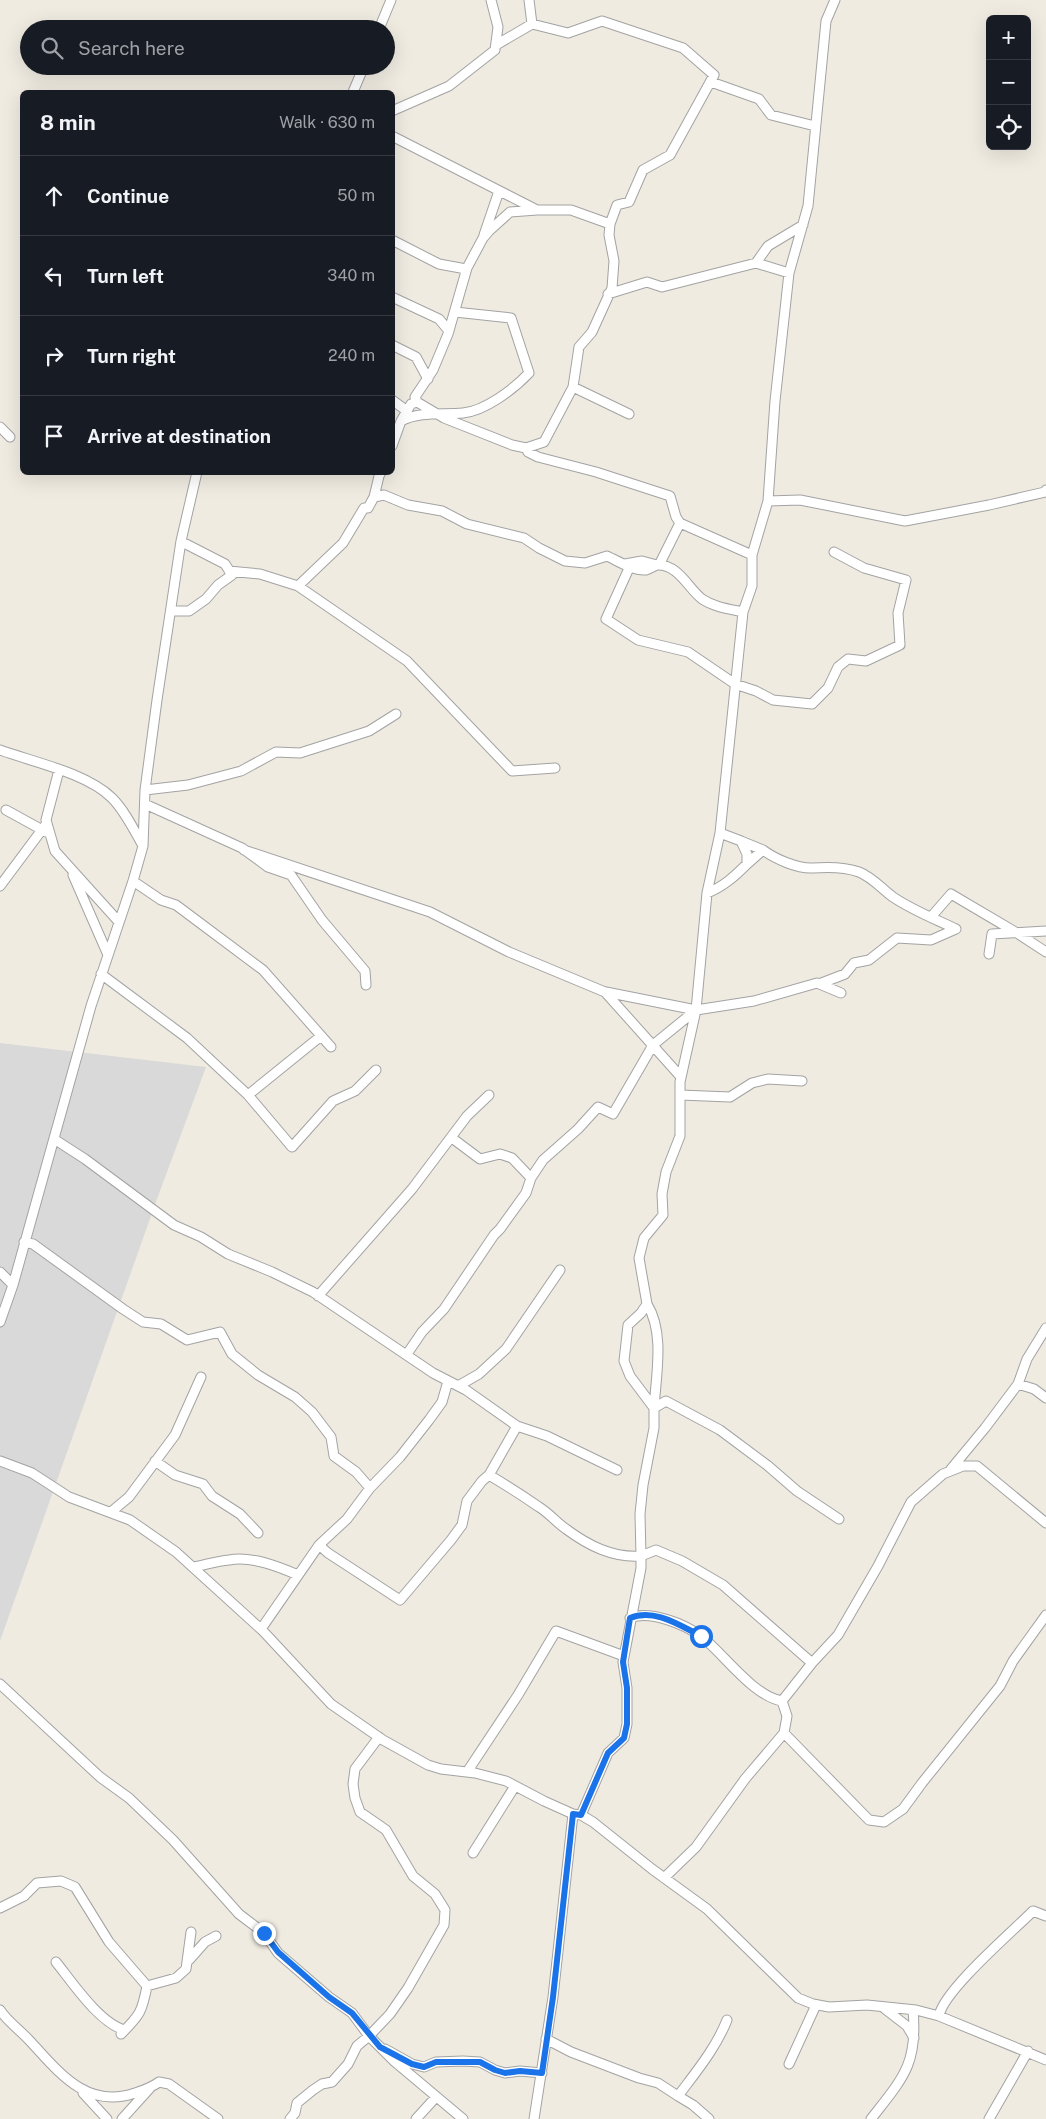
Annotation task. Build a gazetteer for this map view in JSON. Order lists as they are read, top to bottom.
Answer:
{
  "page": {
    "map_buttons": ["+", "−"],
    "search": "Search here",
    "heading": ["8 min", "Walk · 630 m"],
    "list": [
      ["Continue", "50 m"],
      ["Turn left", "340 m"],
      ["Turn right", "240 m"],
      "Arrive at destination"
    ]
  }
}
